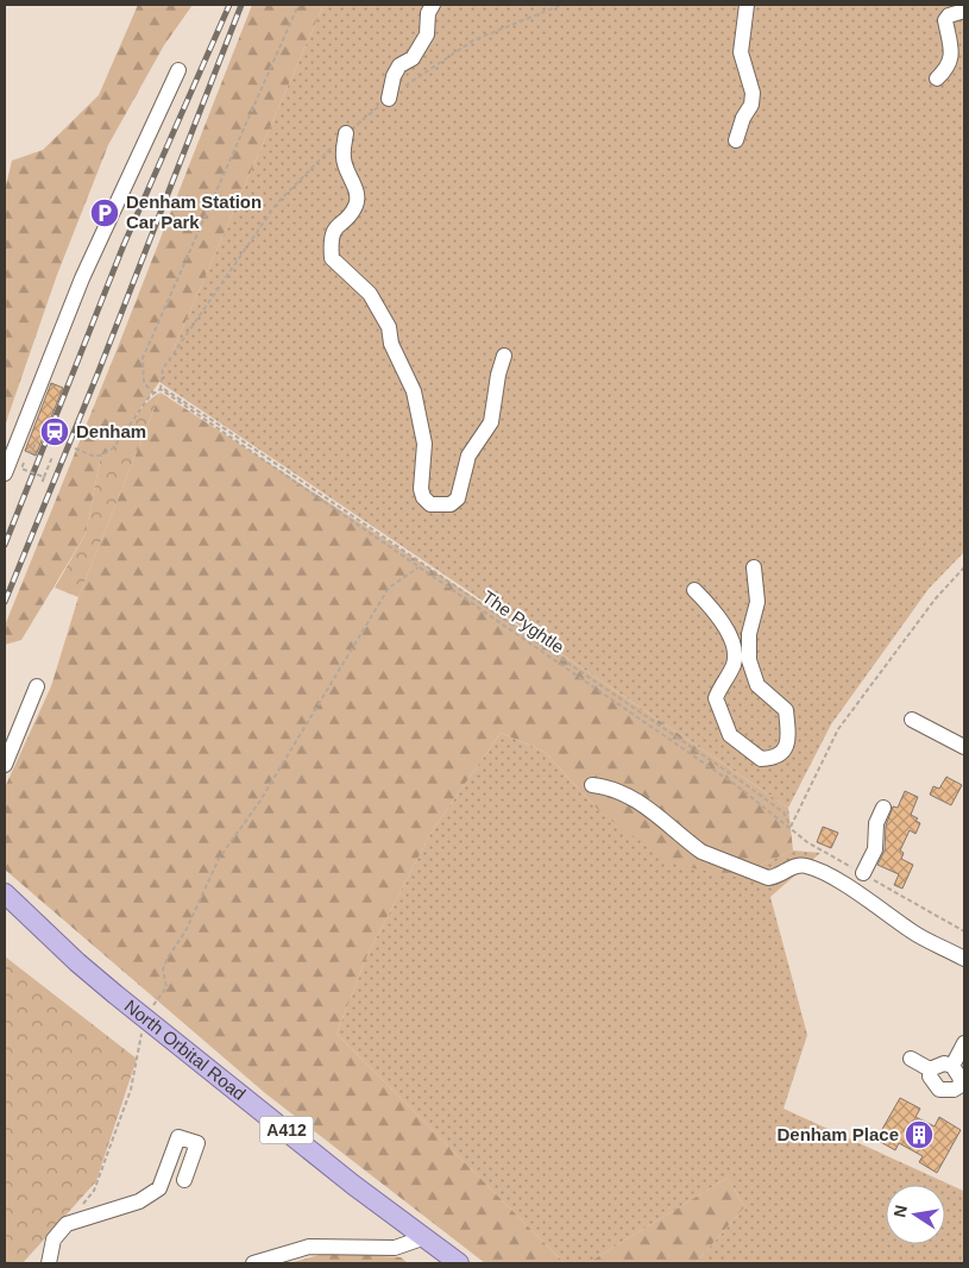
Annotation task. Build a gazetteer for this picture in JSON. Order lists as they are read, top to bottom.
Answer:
{
  "streets": {
    "main road": ["North Orbital Road", "A412"],
    "path": ["The Pyghtle"]
  },
  "places": {
    "parking": ["Denham Station Car Park"],
    "station": ["Denham"],
    "building": ["Denham Place"]
  },
  "north": "left"
}
